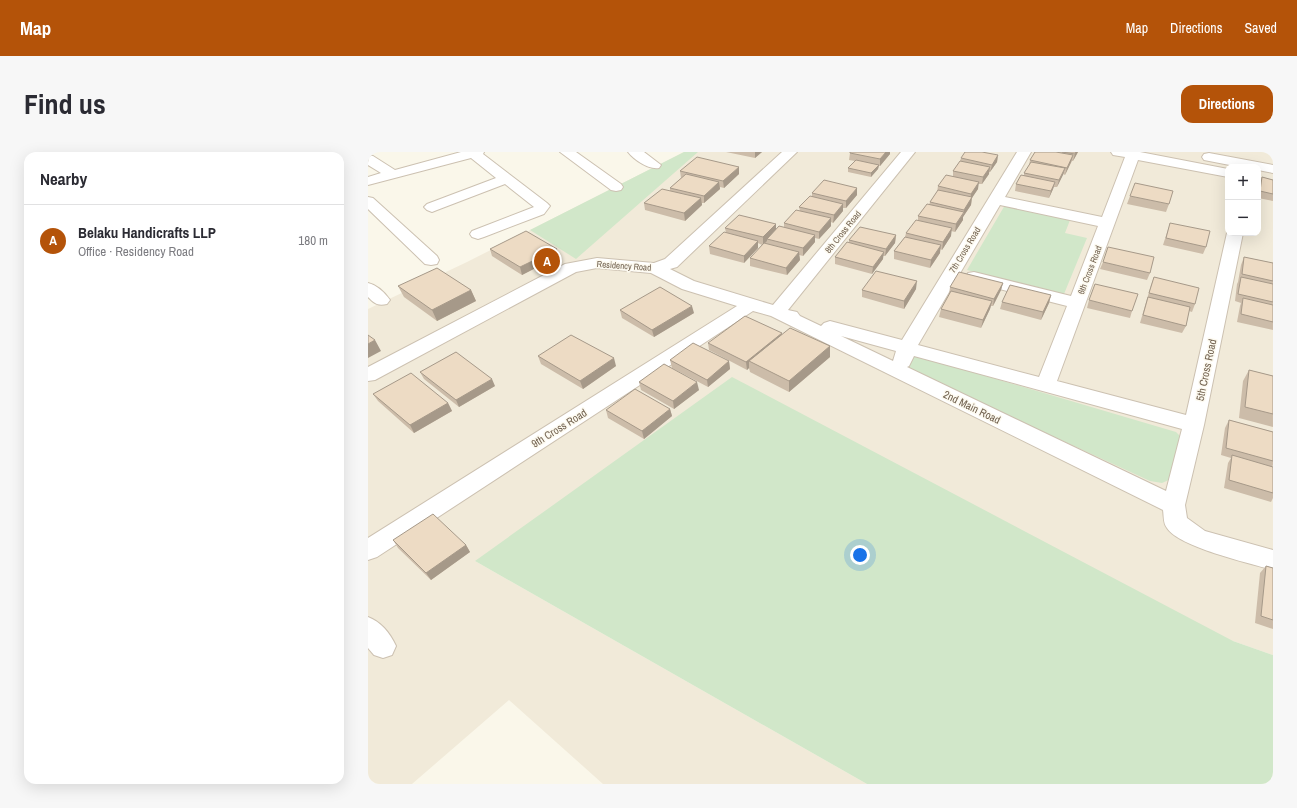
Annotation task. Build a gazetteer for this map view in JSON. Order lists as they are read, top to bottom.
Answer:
{
  "streets": {
    "street": [
      "8th Cross Road",
      "7th Cross Road",
      "Residency Road",
      "6th Cross Road",
      "5th Cross Road",
      "2nd Main Road",
      "9th Cross Road"
    ]
  },
  "crossings": [
    ["8th Cross Road", "2nd Main Road"],
    ["7th Cross Road", "2nd Main Road"],
    ["Residency Road", "2nd Main Road"],
    ["5th Cross Road", "2nd Main Road"],
    ["2nd Main Road", "9th Cross Road"]
  ],
  "page": {
    "header": "Map",
    "nav": ["Map", "Directions", "Saved"],
    "title": "Find us",
    "buttons": "Directions",
    "heading": "Nearby",
    "map_buttons": ["+", "−"],
    "list": [
      {
        "mark": "A",
        "name": "Belaku Handicrafts LLP",
        "note": "Office · Residency Road",
        "value": "180 m"
      }
    ],
    "pins": "A"
  }
}
